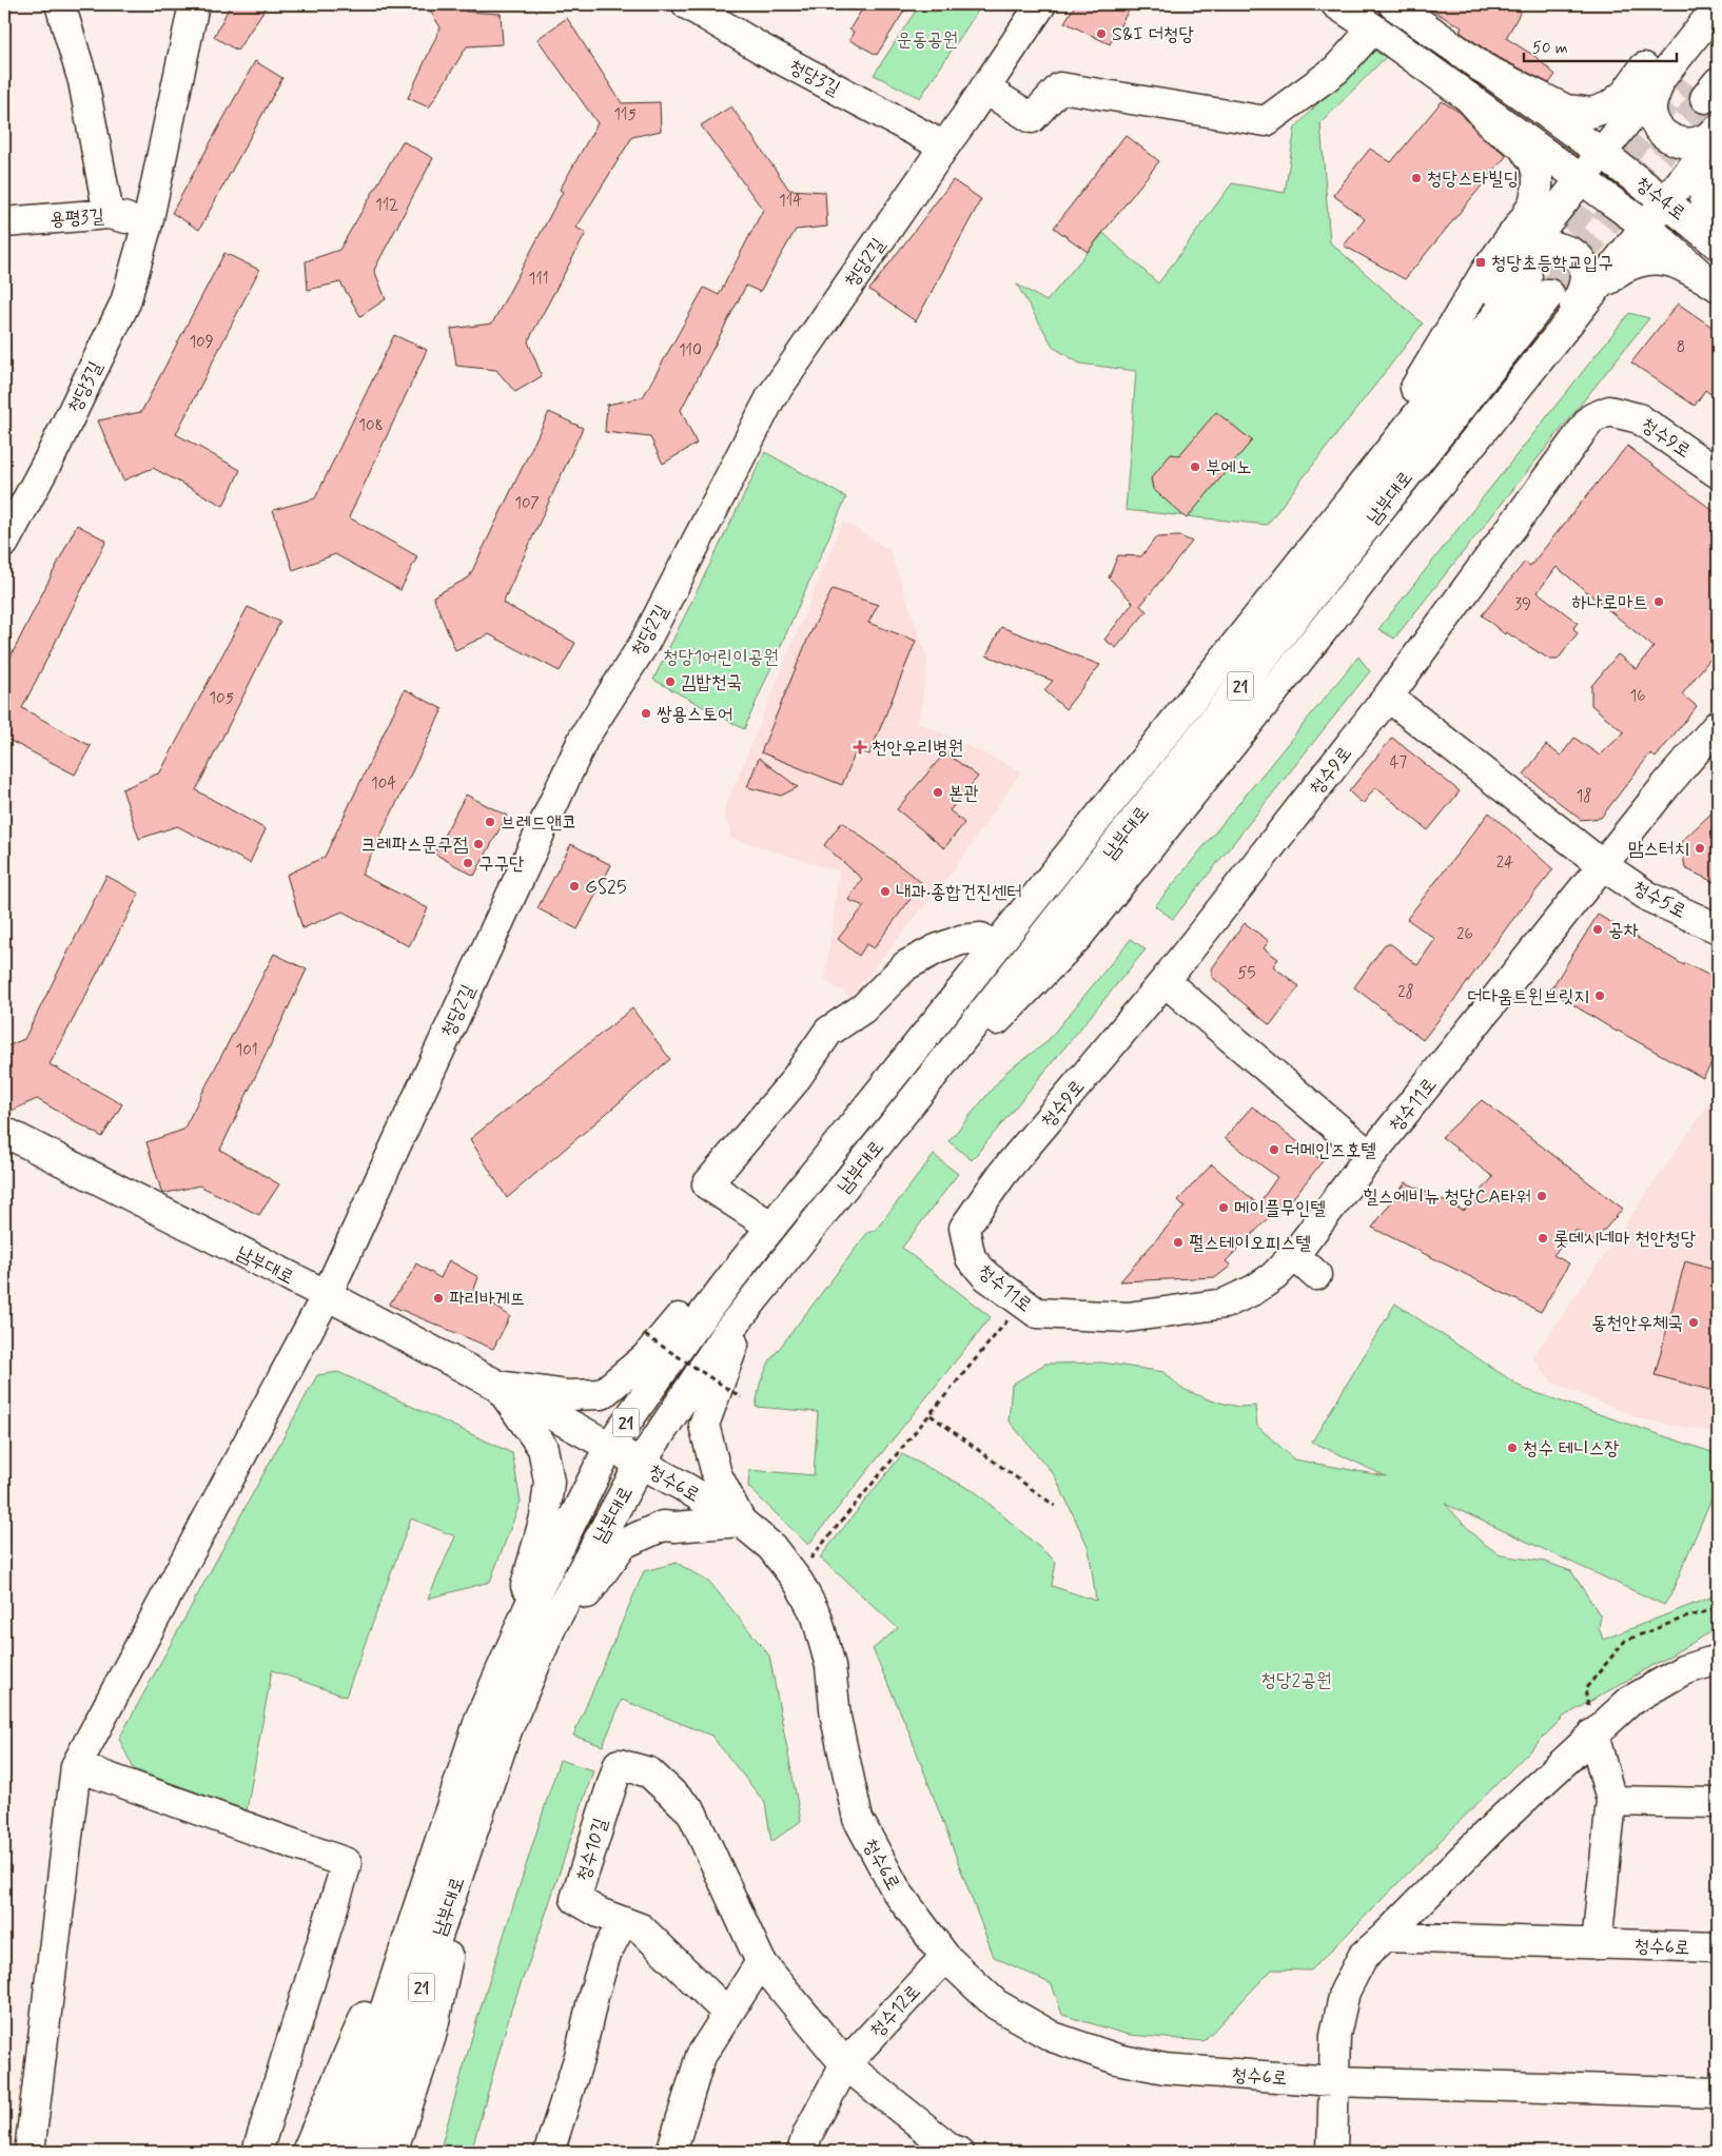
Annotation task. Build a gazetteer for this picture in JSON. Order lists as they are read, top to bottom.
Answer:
{
  "streets": {
    "main road": [
      "청당3길",
      "청수4로",
      "용평3길",
      "청당2길",
      "청수9로",
      "남부대로",
      "21",
      "청수5로",
      "청수11로",
      "청수6로",
      "청수10길",
      "청수12로"
    ]
  },
  "crossings": [
    ["청당3길", "용평3길"],
    ["청당3길", "청당2길"],
    ["청당2길", "남부대로"],
    ["청수9로", "청수5로"],
    ["청수9로", "청수11로"],
    ["남부대로", "청수6로"],
    ["청수5로", "청수11로"],
    ["청수6로", "청수12로"],
    ["청수10길", "청수12로"]
  ],
  "parks": ["운동공원", "청당1어린이공원", "청당2공원"],
  "places": {
    "other": [
      "S&I 더청당",
      "청당스타빌딩",
      "부에노",
      "하나로마트",
      "김밥천국",
      "쌍용스토어",
      "본관",
      "브레드앤코",
      "크레파스문구점",
      "맘스터치",
      "구구단",
      "GS25",
      "내과·종합건진센터",
      "공차",
      "더다움트윈브릿지",
      "더메인즈호텔",
      "힐스에비뉴 청당CA타워",
      "메이플무인텔",
      "롯데시네마 천안청당",
      "펄스테이오피스텔",
      "파리바게뜨",
      "동천안우체국",
      "청수 테니스장"
    ],
    "transit": ["청당초등학교입구"],
    "health": ["천안우리병원"]
  },
  "house_numbers": [
    "115",
    "114",
    "112",
    "111",
    "109",
    "8",
    "110",
    "108",
    "107",
    "39",
    "16",
    "105",
    "47",
    "104",
    "18",
    "24",
    "26",
    "55",
    "28",
    "101"
  ],
  "scale_bar": "50 m"
}
